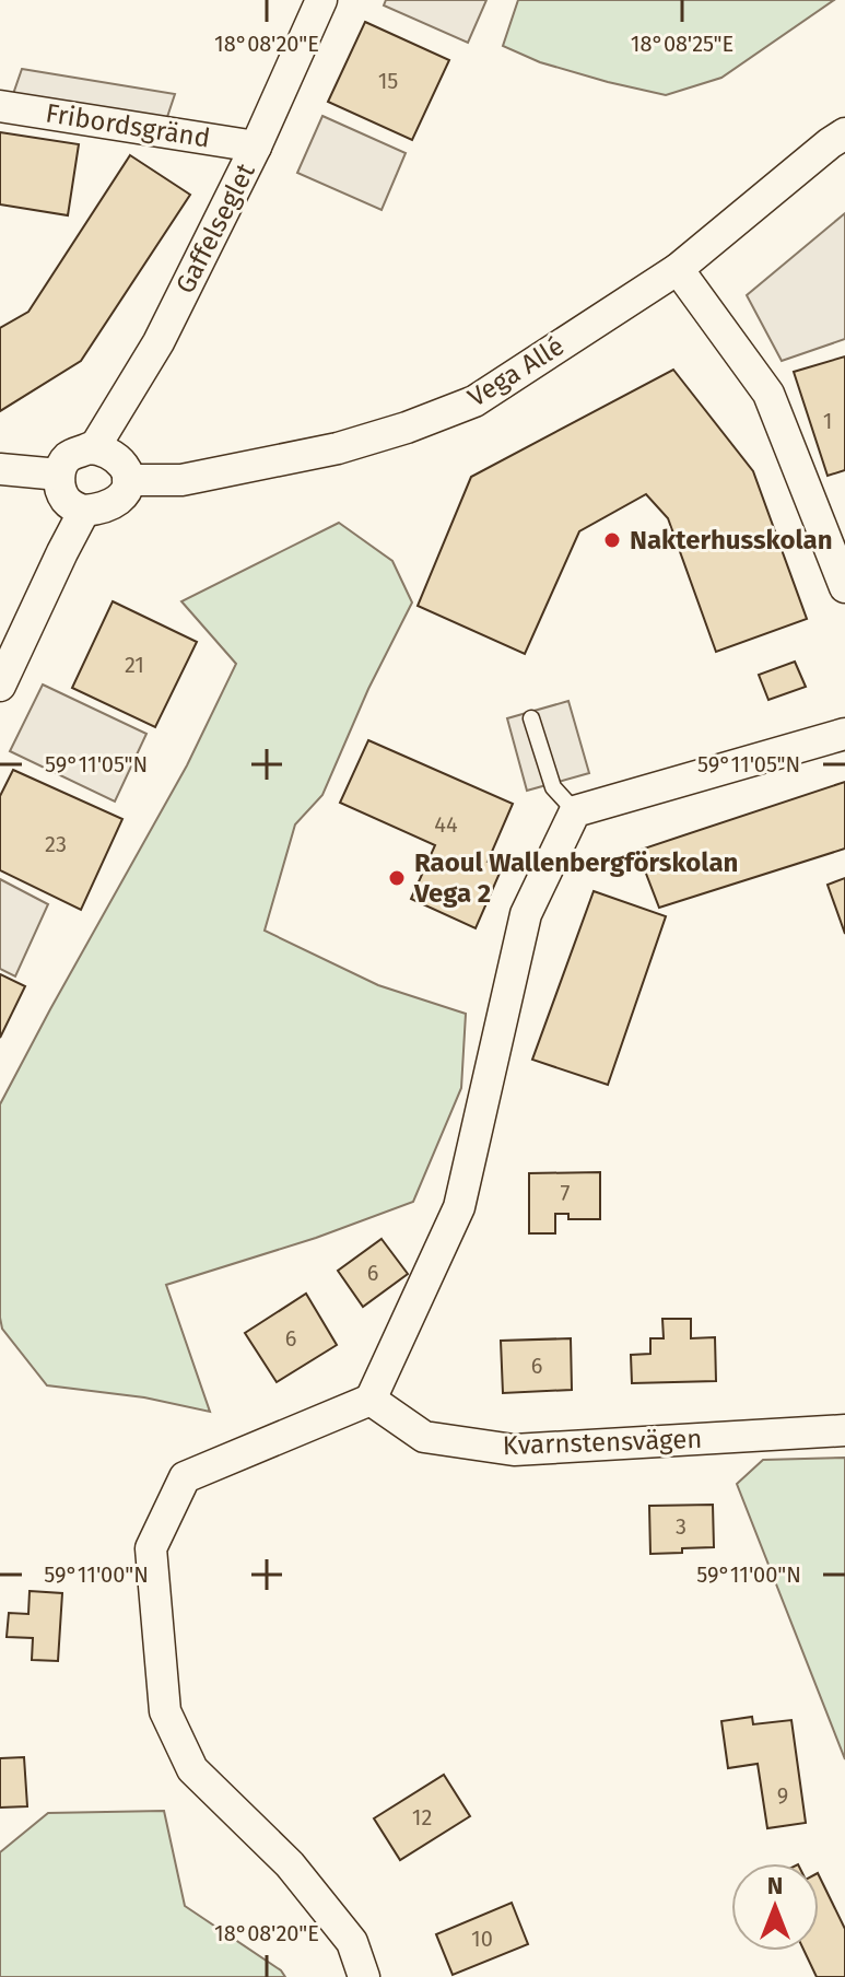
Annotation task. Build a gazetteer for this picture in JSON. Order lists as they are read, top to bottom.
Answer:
{
  "streets": {
    "street": [
      "Fribordsgränd",
      "Gaffelseglet",
      "Vega Allé",
      "Kvarnstensvägen"
    ]
  },
  "crossings": [
    ["Fribordsgränd", "Gaffelseglet"],
    ["Gaffelseglet", "Vega Allé"]
  ],
  "places": ["Nakterhusskolan", "Raoul Wallenbergförskolan Vega 2"],
  "house_numbers": [
    "15",
    "1",
    "21",
    "44",
    "23",
    "7",
    "6",
    "6",
    "6",
    "3",
    "9",
    "12",
    "10"
  ],
  "north": "top",
  "coordinates": [
    "18°08'20\"E",
    "18°08'25\"E",
    "59°11'05\"N",
    "59°11'00\"N"
  ]
}
